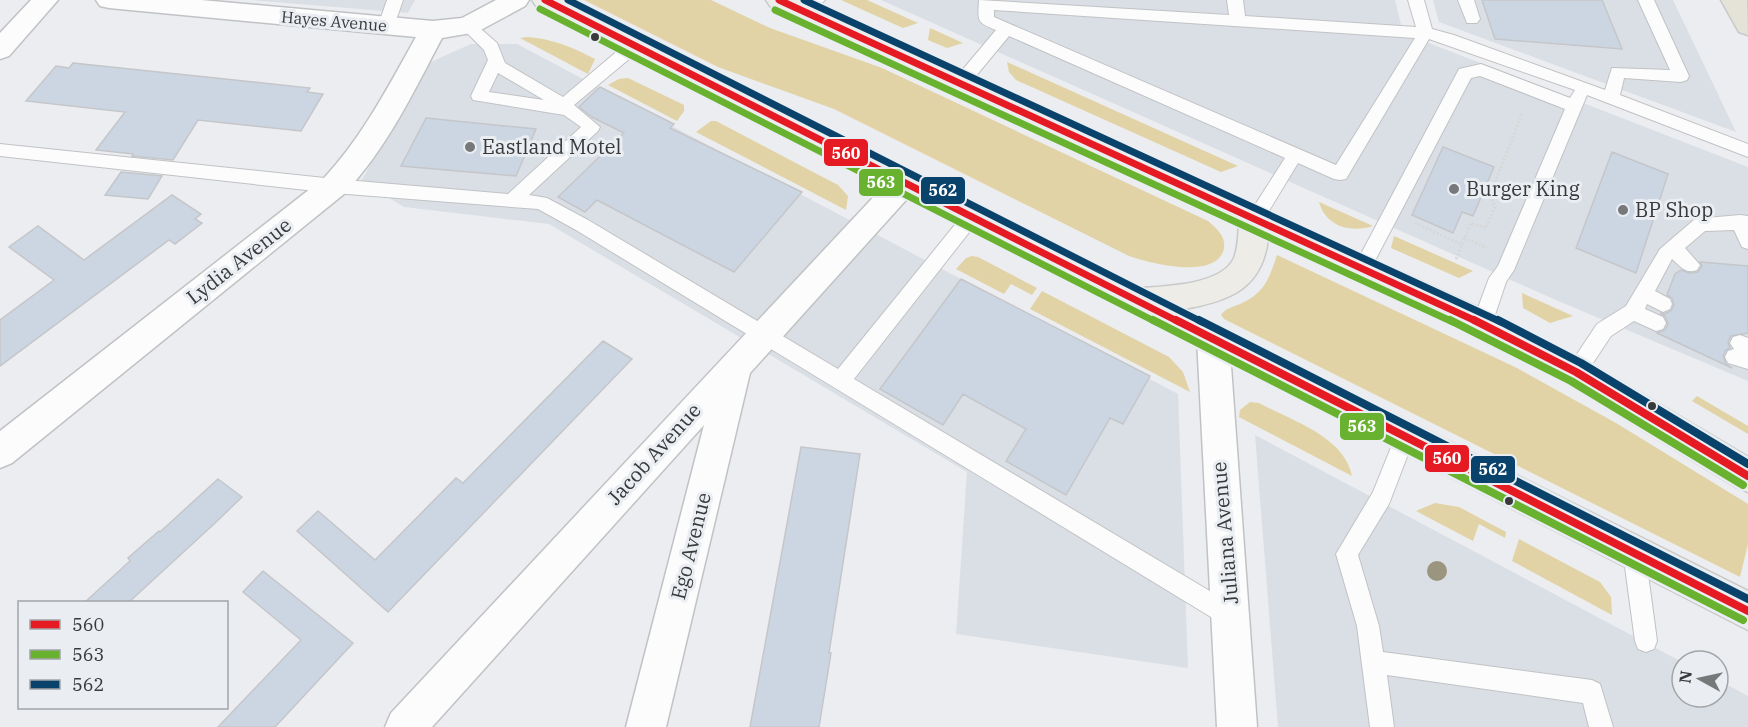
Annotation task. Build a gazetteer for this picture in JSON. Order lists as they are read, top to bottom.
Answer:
{
  "streets": {
    "street": [
      "Hayes Avenue",
      "Lydia Avenue",
      "Jacob Avenue",
      "Juliana Avenue",
      "Ego Avenue"
    ]
  },
  "crossings": [
    ["Hayes Avenue", "Lydia Avenue"],
    ["Jacob Avenue", "Ego Avenue"]
  ],
  "places": ["Eastland Motel", "Burger King", "BP Shop"],
  "lines": ["transit line 560", "transit line 562", "transit line 563"],
  "legend": ["560", "563", "562"],
  "north": "left"
}
